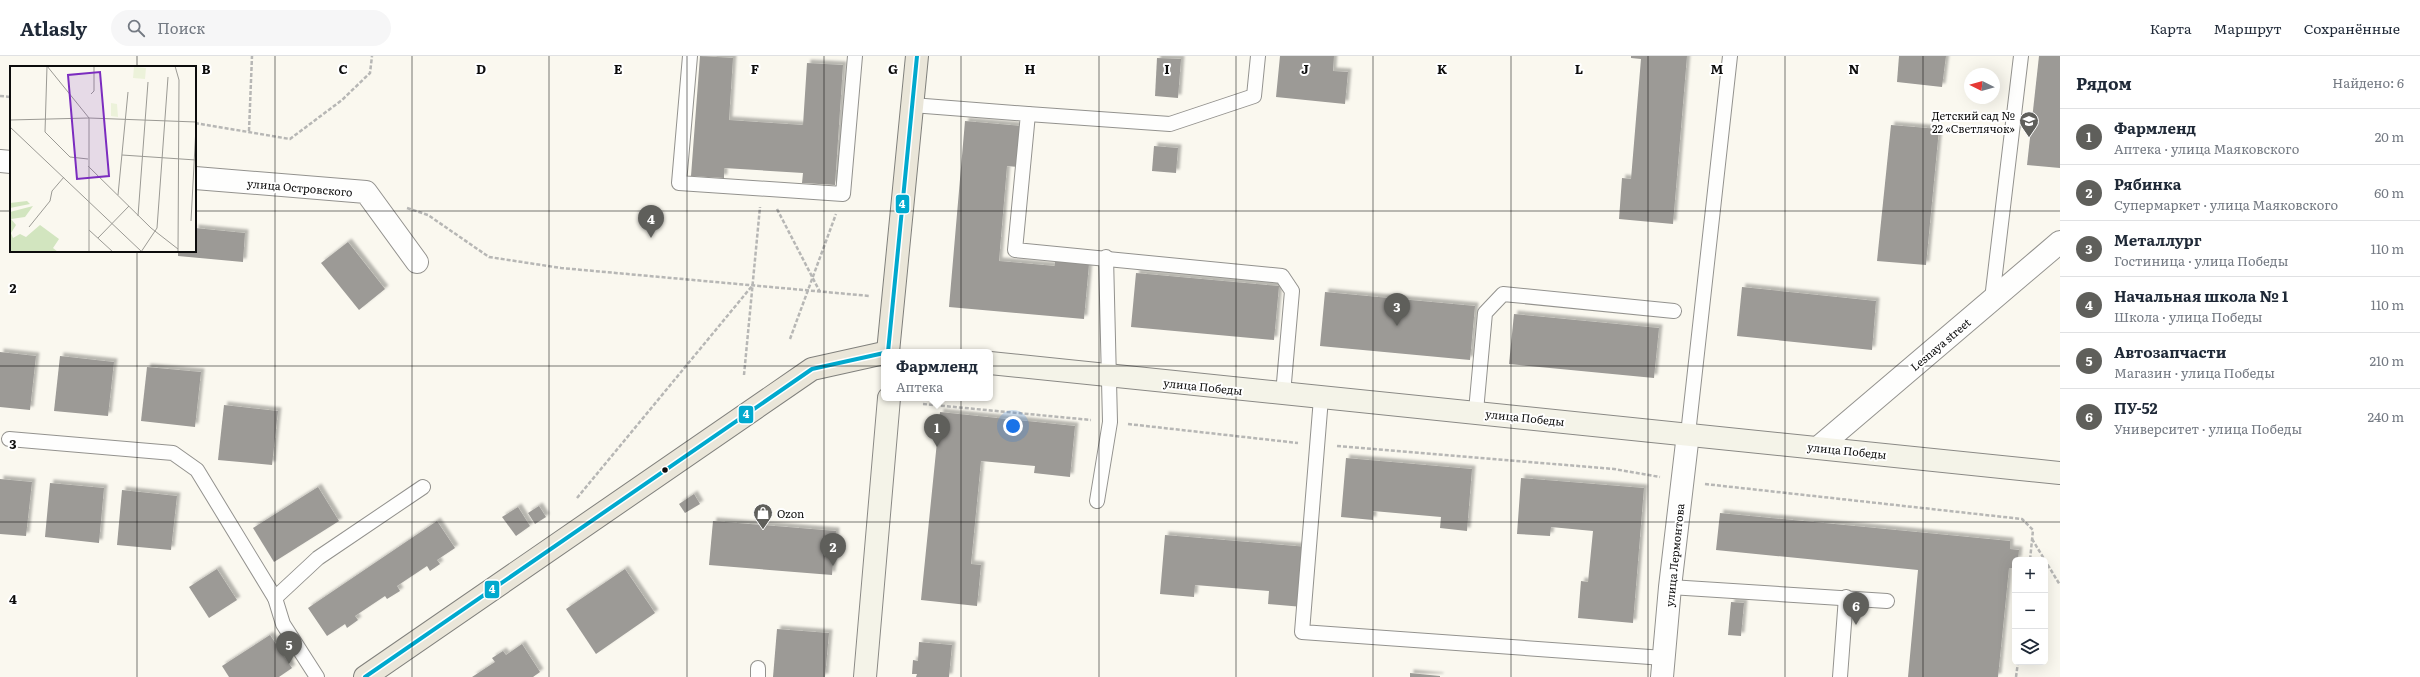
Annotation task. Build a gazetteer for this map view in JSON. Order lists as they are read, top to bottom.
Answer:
{
  "streets": {
    "street": [
      "улица Островского",
      "Lesnaya street",
      "улица Победы",
      "улица Лермонтова"
    ]
  },
  "crossings": [
    ["Lesnaya street", "улица Победы"],
    ["улица Победы", "улица Лермонтова"]
  ],
  "places": {
    "school or university": ["Детский сад № 22 «Светлячок»"],
    "shop": ["Ozon"]
  },
  "lines": ["transit line 4"],
  "north": "left",
  "page": {
    "header": "Atlasly",
    "search": "Поиск",
    "nav": ["Карта", "Маршрут", "Сохранённые"],
    "heading": ["Рядом", "Найдено: 6"],
    "list": [
      {
        "mark": "1",
        "name": "Фармленд",
        "note": "Аптека · улица Маяковского",
        "value": "20 m"
      },
      {
        "mark": "2",
        "name": "Рябинка",
        "note": "Супермаркет · улица Маяковского",
        "value": "60 m"
      },
      {
        "mark": "3",
        "name": "Металлург",
        "note": "Гостиница · улица Победы",
        "value": "110 m"
      },
      {
        "mark": "4",
        "name": "Начальная школа № 1",
        "note": "Школа · улица Победы",
        "value": "110 m"
      },
      {
        "mark": "5",
        "name": "Автозапчасти",
        "note": "Магазин · улица Победы",
        "value": "210 m"
      },
      {
        "mark": "6",
        "name": "ПУ-52",
        "note": "Университет · улица Победы",
        "value": "240 m"
      }
    ],
    "pins": [
      "4",
      "3",
      "1",
      "2",
      "6",
      "5"
    ],
    "popup": ["Фармленд", "Аптека"],
    "map_buttons": ["+", "−"]
  },
  "grid": {
    "columns": [
      "B",
      "C",
      "D",
      "E",
      "F",
      "G",
      "H",
      "I",
      "J",
      "K",
      "L",
      "M",
      "N"
    ],
    "rows": ["2", "3", "4"]
  }
}
